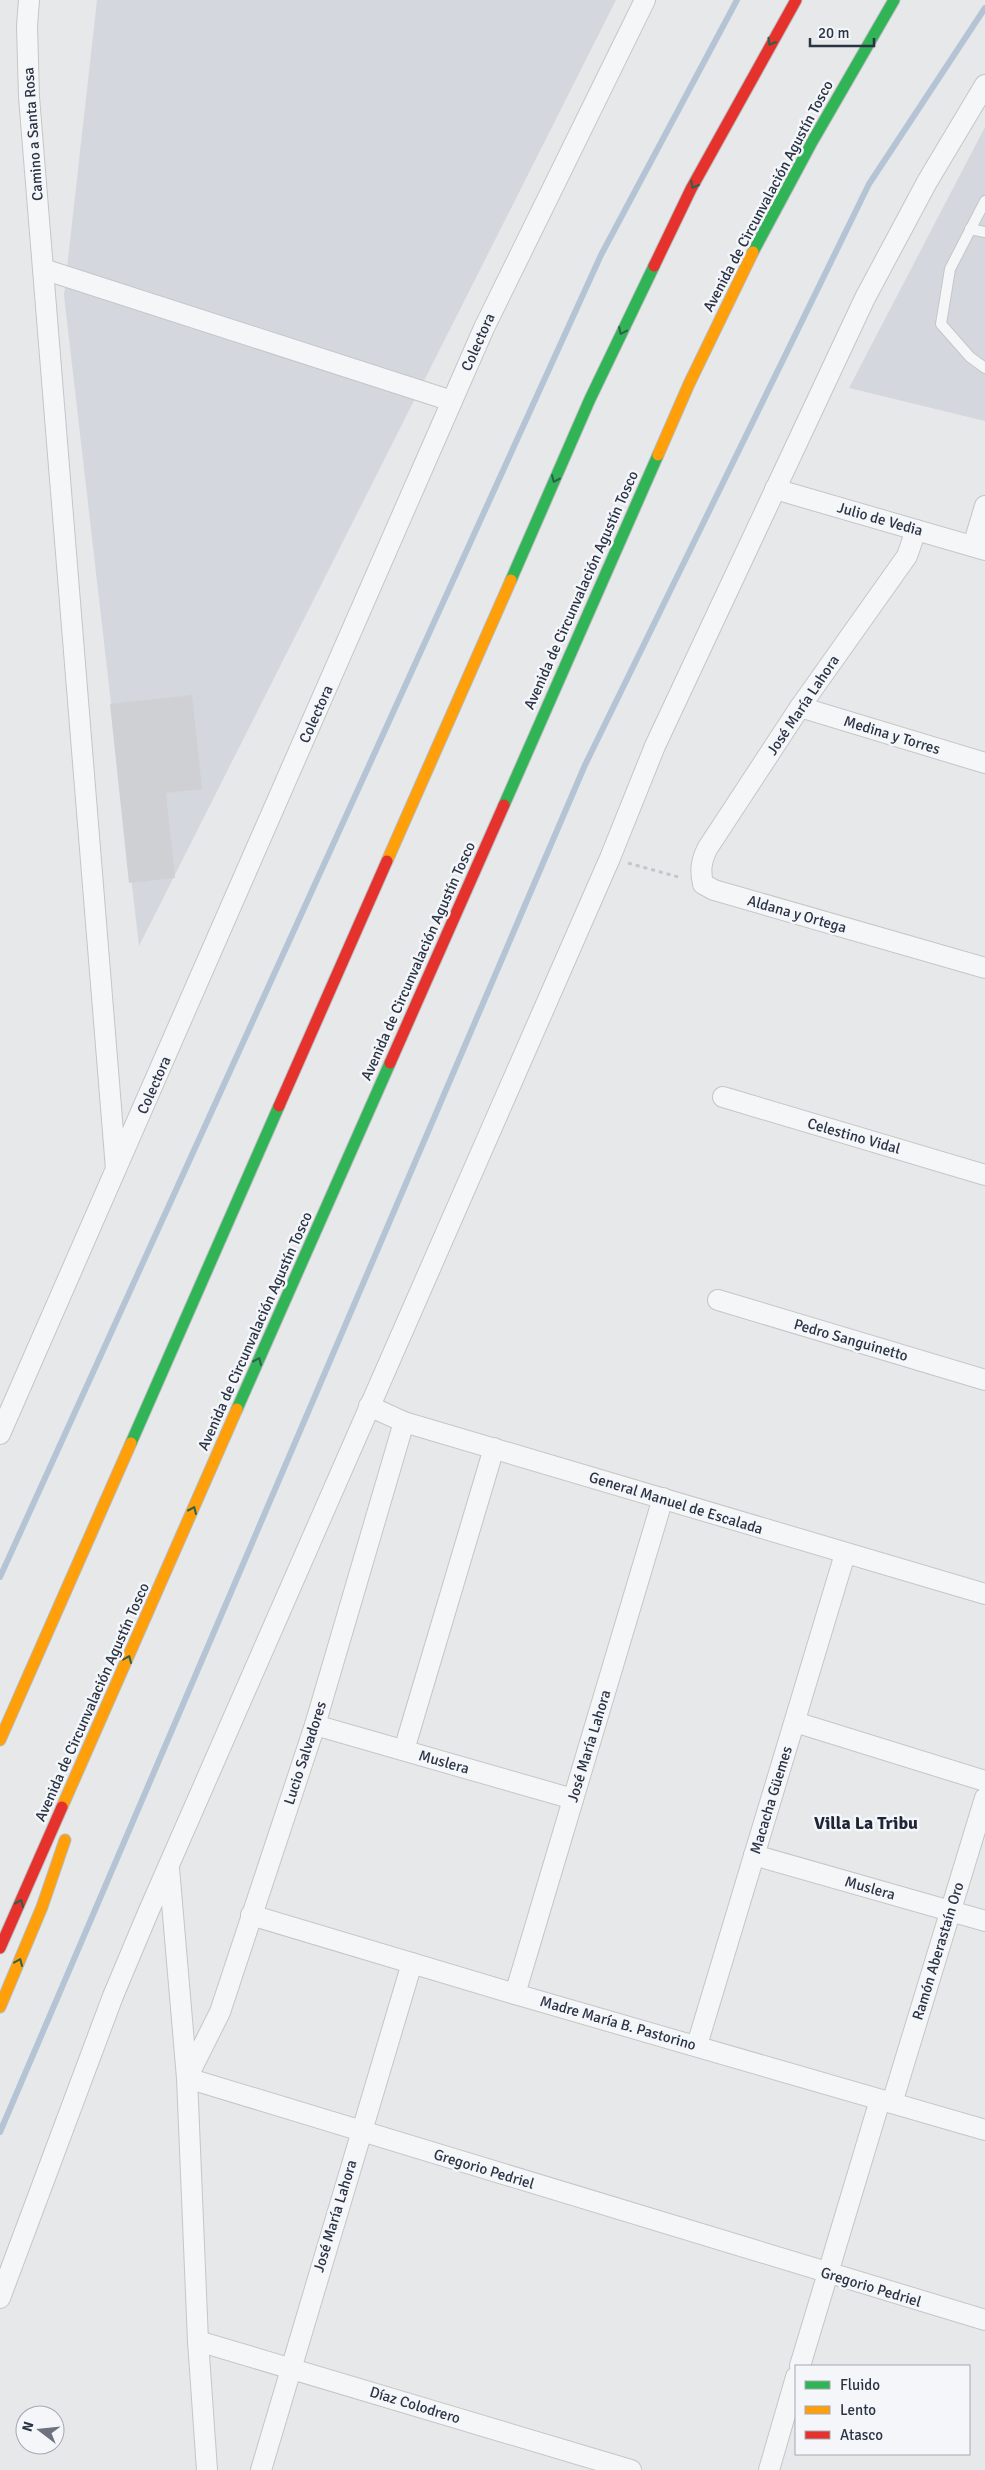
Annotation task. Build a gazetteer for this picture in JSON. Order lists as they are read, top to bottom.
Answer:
{
  "streets": {
    "highway": ["Avenida de Circunvalación Agustín Tosco"],
    "street": [
      "Camino a Santa Rosa",
      "Colectora",
      "Julio de Vedia",
      "José María Lahora",
      "Medina y Torres",
      "Aldana y Ortega",
      "Celestino Vidal",
      "Pedro Sanguinetto",
      "General Manuel de Escalada",
      "Lucio Salvadores",
      "Muslera",
      "Macacha Güemes",
      "Ramón Aberastaín Oro",
      "Madre María B. Pastorino",
      "Gregorio Pedriel",
      "Díaz Colodrero"
    ]
  },
  "crossings": [
    ["Camino a Santa Rosa", "Colectora"],
    ["Julio de Vedia", "José María Lahora"],
    ["José María Lahora", "Medina y Torres"],
    ["José María Lahora", "Aldana y Ortega"],
    ["José María Lahora", "General Manuel de Escalada"],
    ["José María Lahora", "Muslera"],
    ["José María Lahora", "Madre María B. Pastorino"],
    ["José María Lahora", "Gregorio Pedriel"],
    ["José María Lahora", "Díaz Colodrero"],
    ["General Manuel de Escalada", "Lucio Salvadores"],
    ["General Manuel de Escalada", "Macacha Güemes"],
    ["Lucio Salvadores", "Muslera"],
    ["Lucio Salvadores", "Madre María B. Pastorino"],
    ["Lucio Salvadores", "Gregorio Pedriel"],
    ["Muslera", "Macacha Güemes"],
    ["Muslera", "Ramón Aberastaín Oro"],
    ["Macacha Güemes", "Madre María B. Pastorino"],
    ["Ramón Aberastaín Oro", "Madre María B. Pastorino"],
    ["Ramón Aberastaín Oro", "Gregorio Pedriel"]
  ],
  "districts": ["Villa La Tribu"],
  "legend": ["Fluido", "Lento", "Atasco"],
  "scale_bar": "20 m",
  "north": "left"
}
